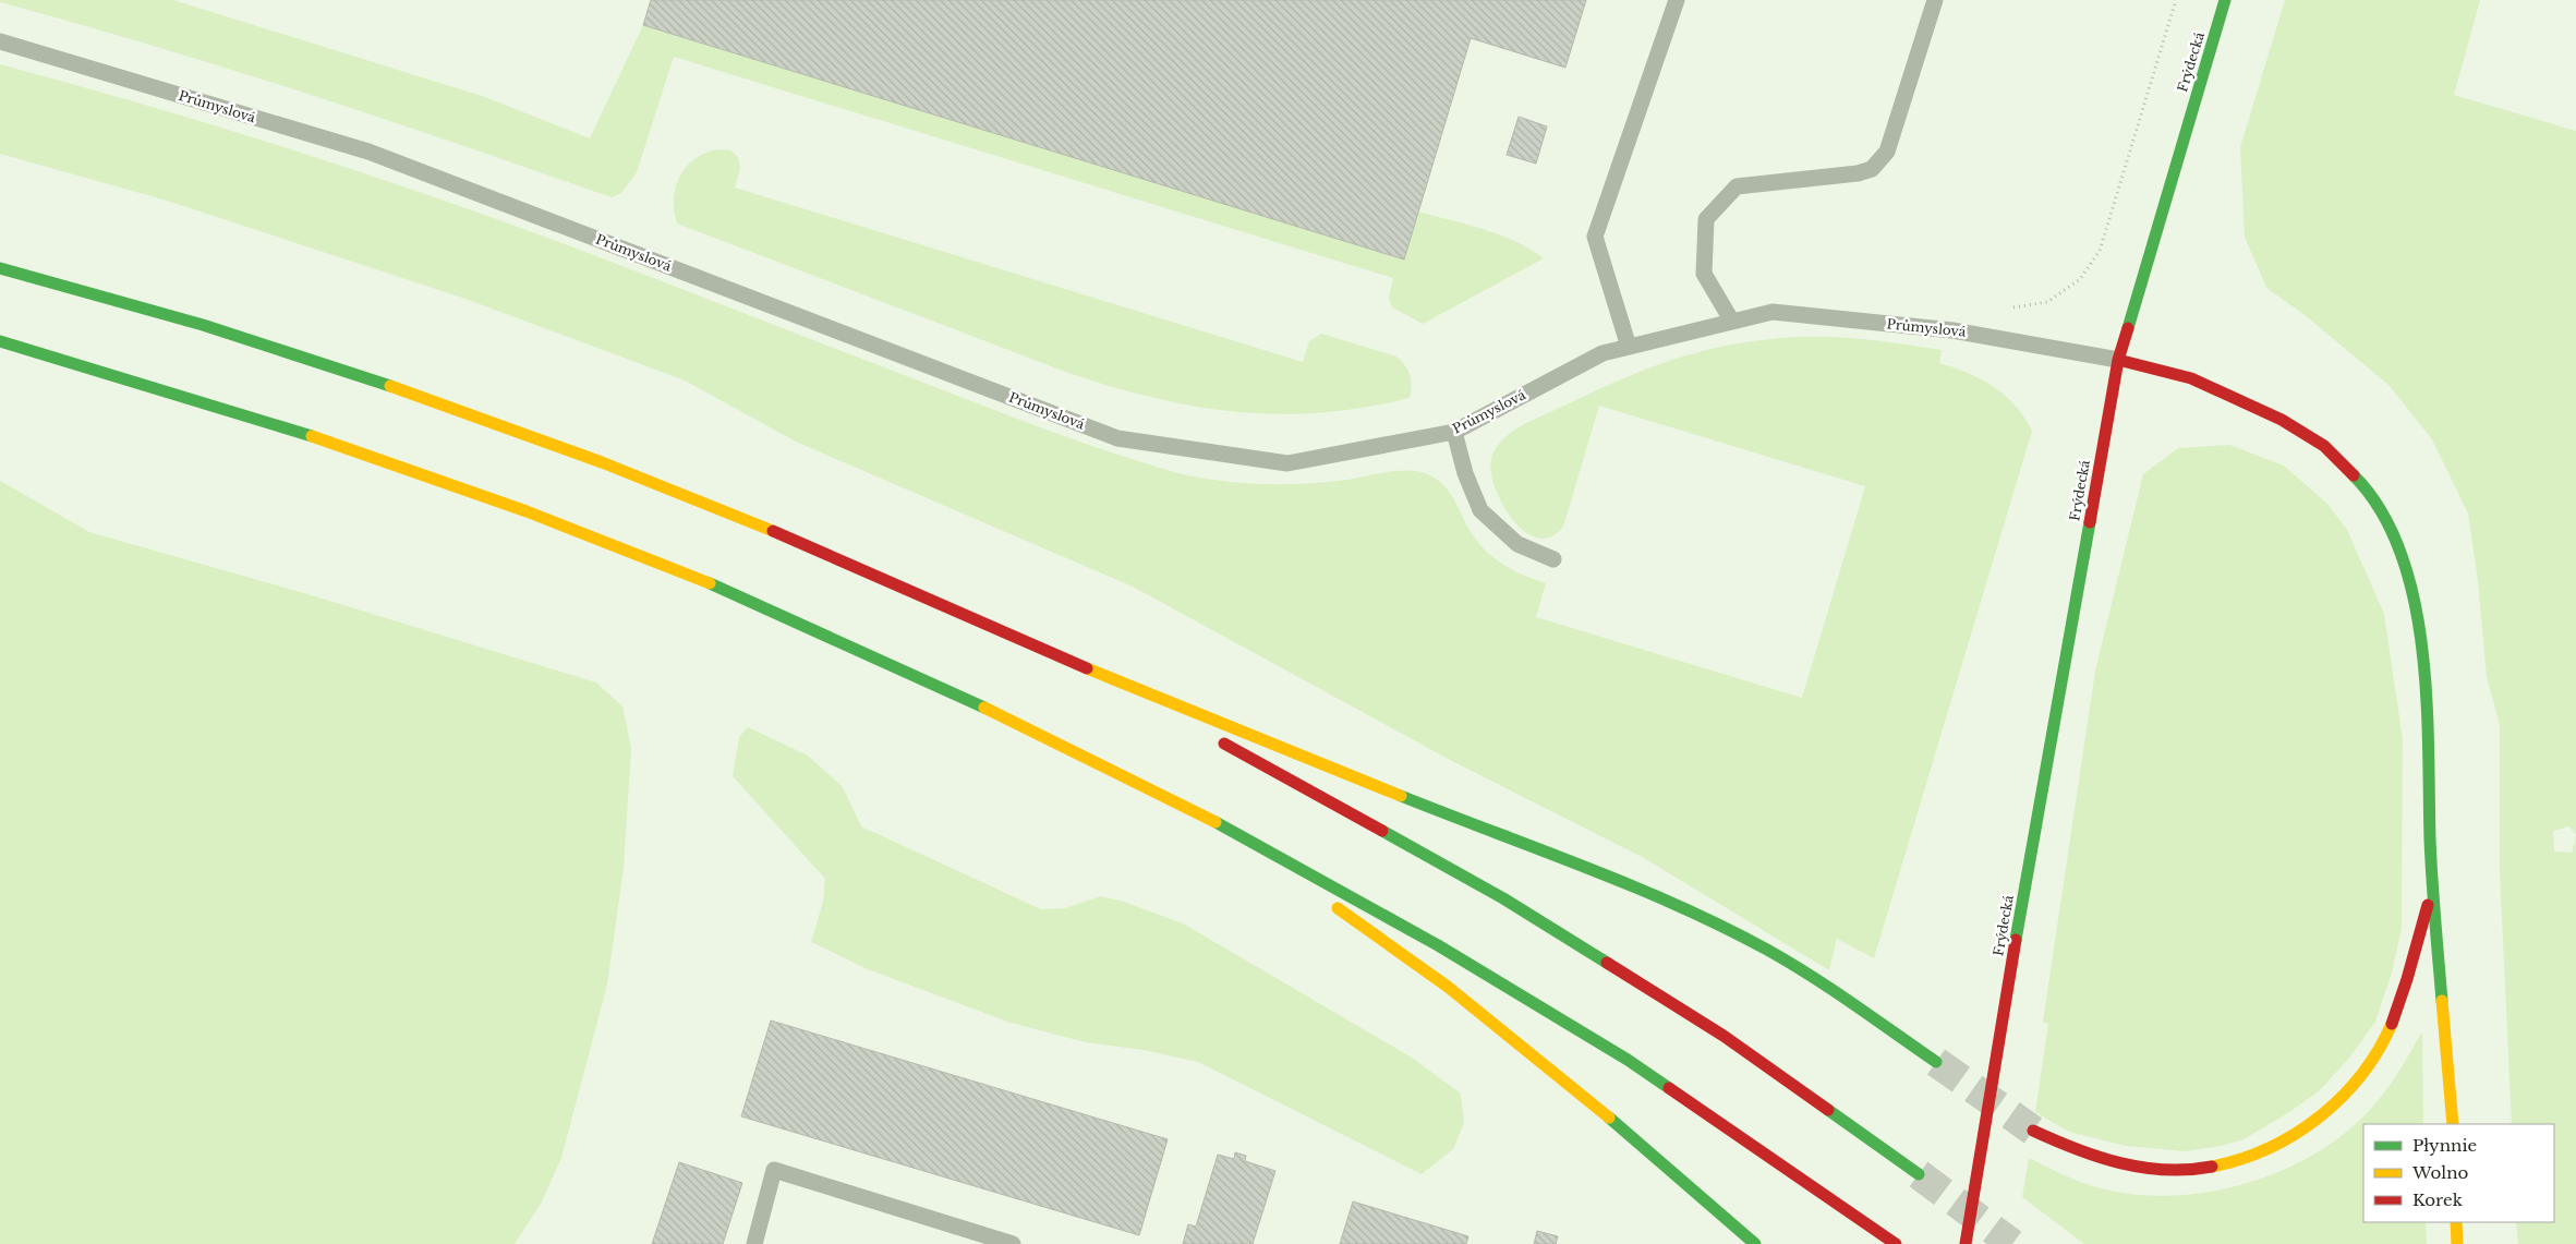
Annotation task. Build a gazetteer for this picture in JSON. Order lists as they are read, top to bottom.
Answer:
{
  "streets": {
    "main road": ["Frýdecká"],
    "lane": ["Průmyslová"]
  },
  "crossings": [
    ["Frýdecká", "Průmyslová"]
  ],
  "legend": ["Płynnie", "Wolno", "Korek"]
}
